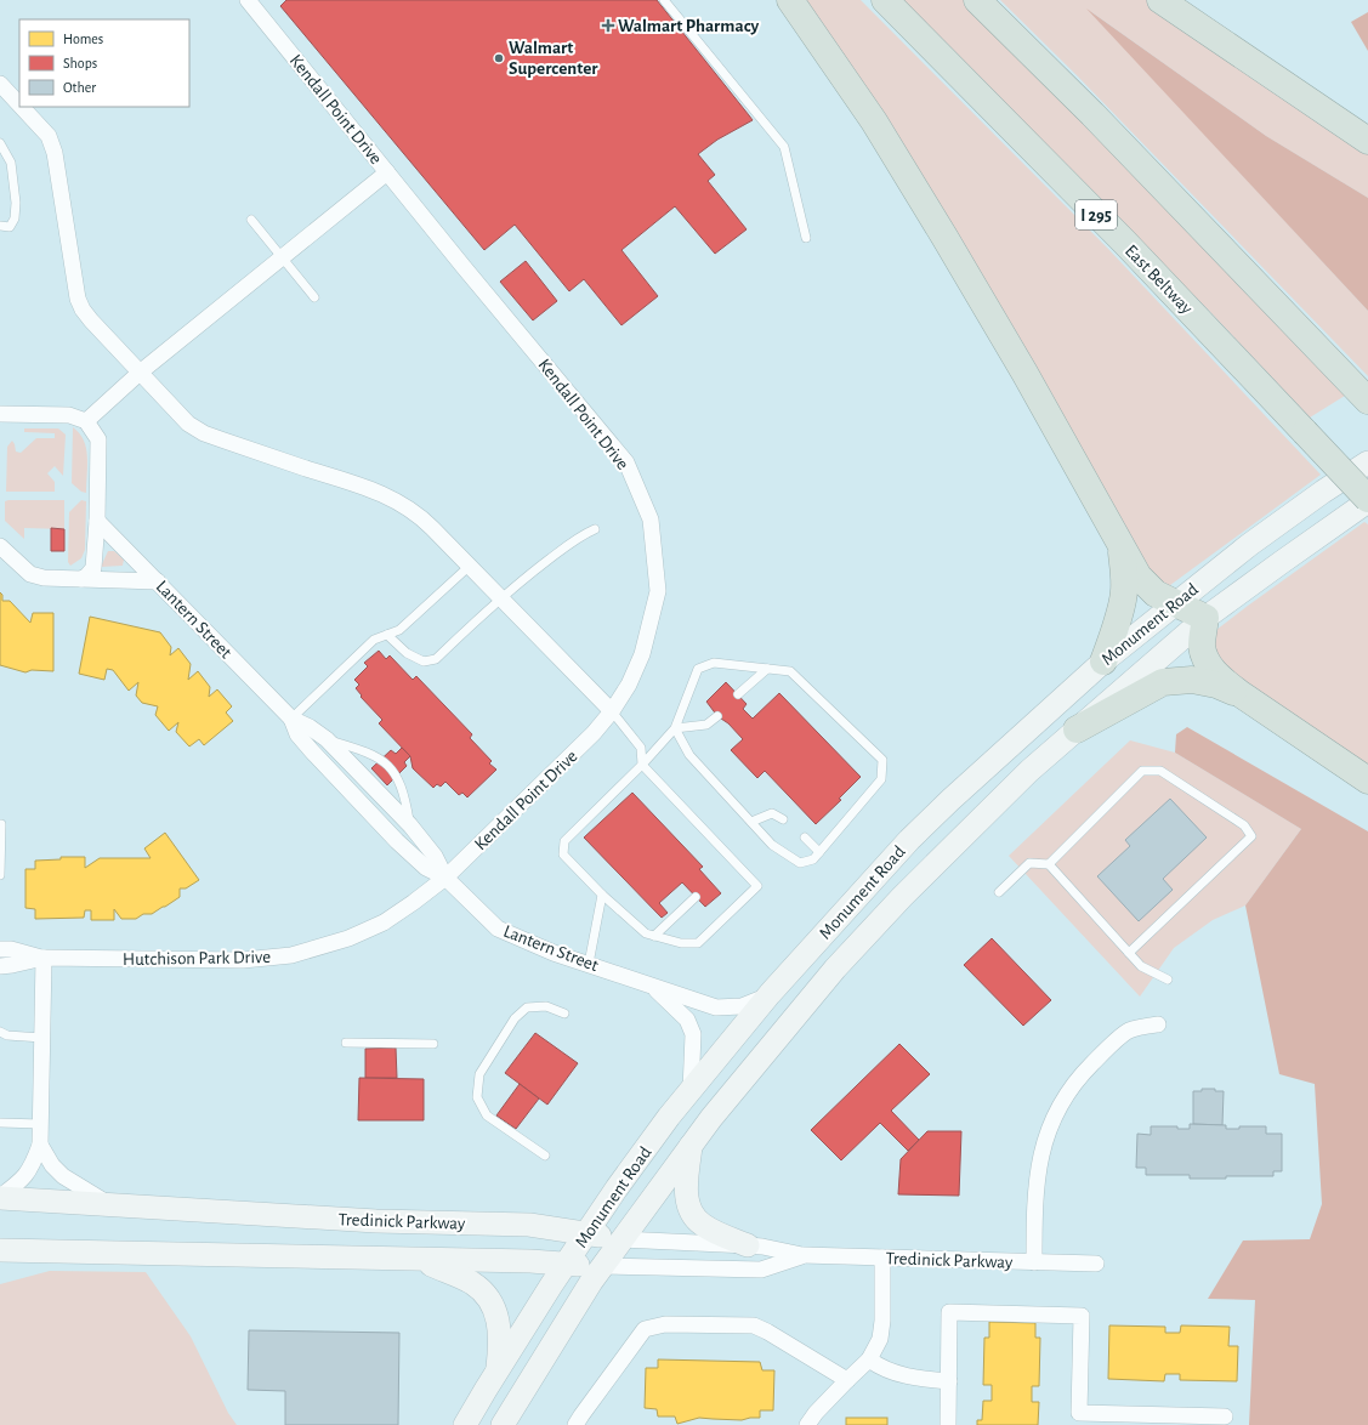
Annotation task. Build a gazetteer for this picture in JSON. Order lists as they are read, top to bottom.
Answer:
{
  "streets": {
    "highway": ["I 295", "East Beltway"],
    "main road": ["Monument Road", "Tredinick Parkway"],
    "street": ["Kendall Point Drive", "Lantern Street", "Hutchison Park Drive"]
  },
  "crossings": [
    ["Kendall Point Drive", "Lantern Street"],
    ["Kendall Point Drive", "Hutchison Park Drive"],
    ["East Beltway", "Monument Road"],
    ["Lantern Street", "Monument Road"],
    ["Lantern Street", "Hutchison Park Drive"],
    ["Monument Road", "Tredinick Parkway"]
  ],
  "places": {
    "health": ["Walmart Pharmacy"],
    "other": ["Walmart Supercenter"]
  },
  "legend": ["Homes", "Shops", "Other"]
}
